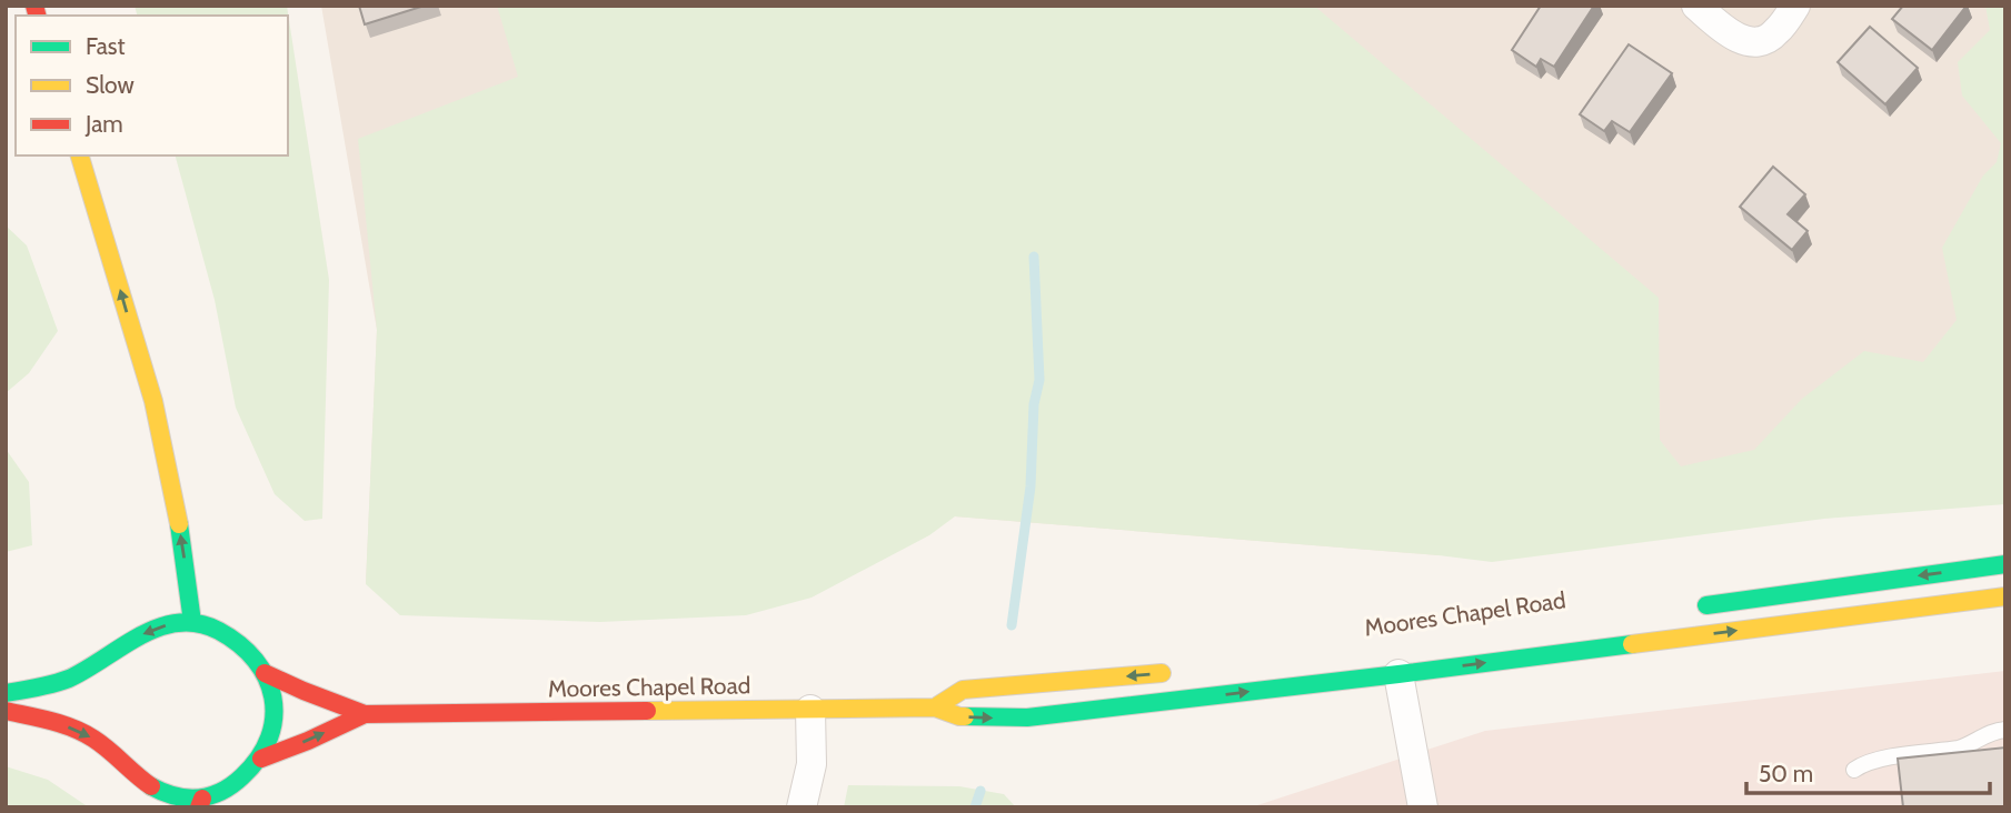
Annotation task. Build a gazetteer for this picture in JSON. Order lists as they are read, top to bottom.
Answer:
{
  "streets": {
    "main road": ["Moores Chapel Road"]
  },
  "legend": ["Fast", "Slow", "Jam"],
  "scale_bar": "50 m"
}
